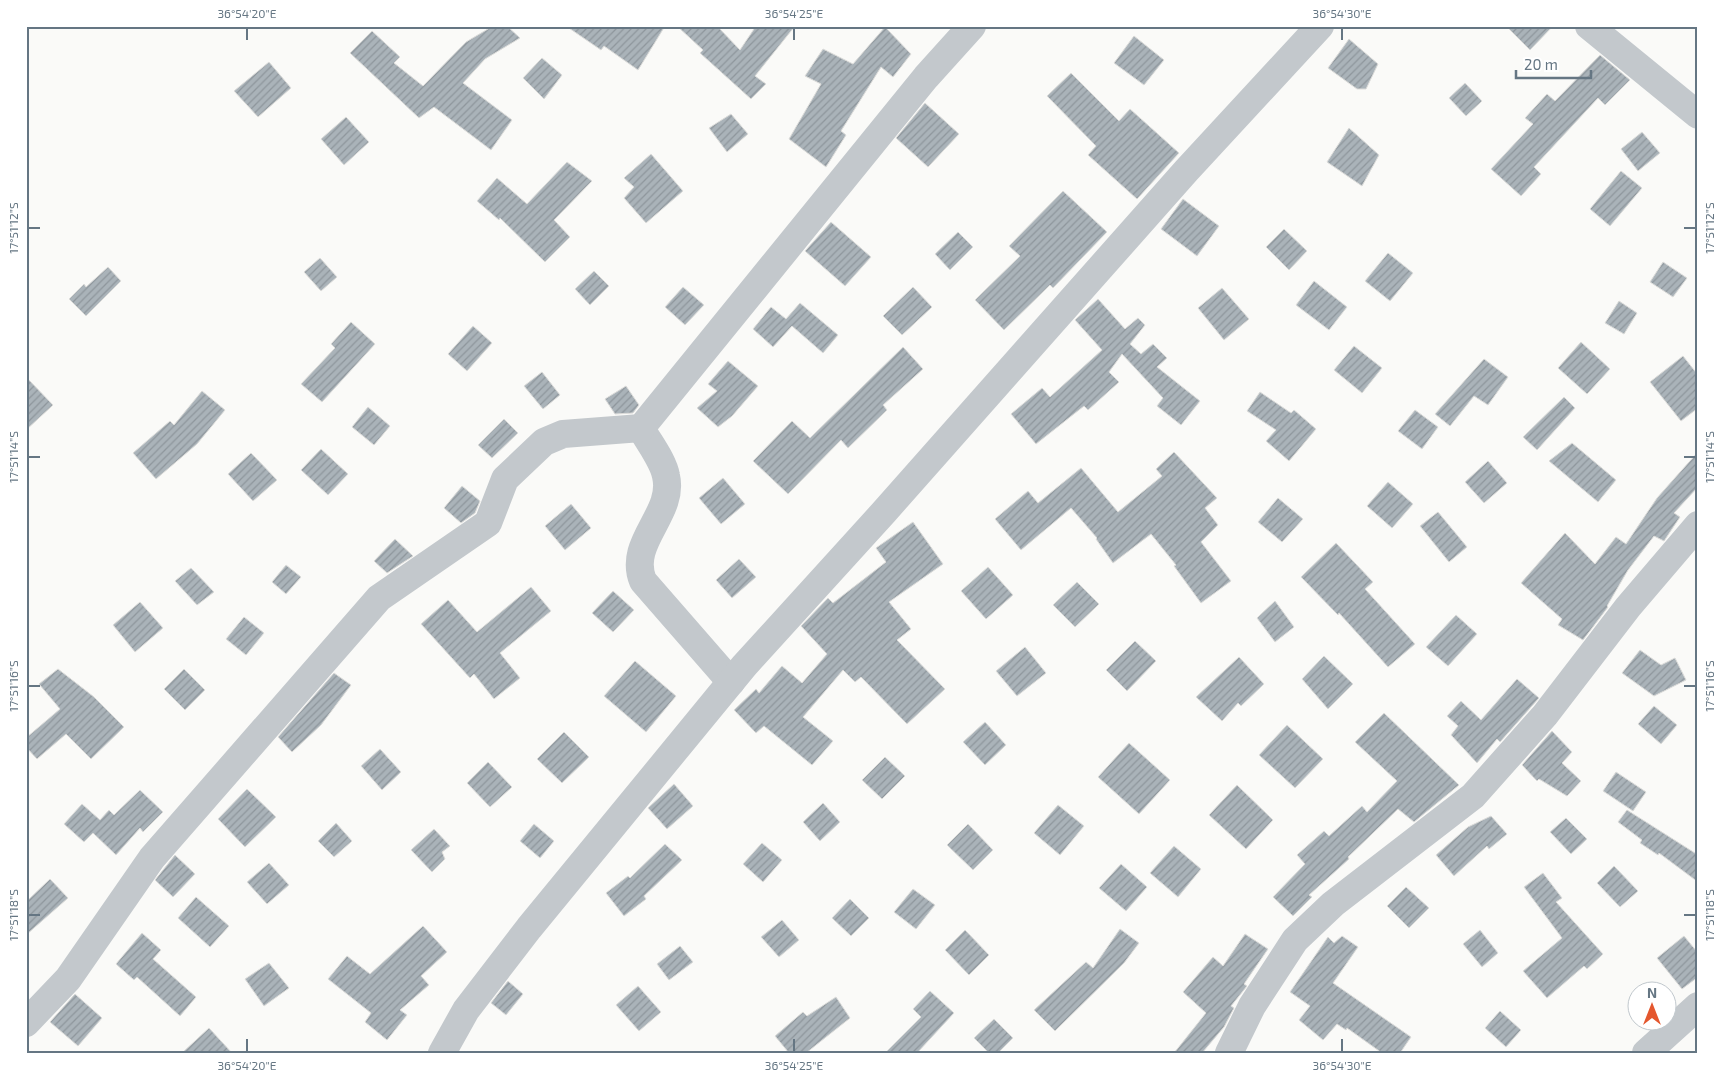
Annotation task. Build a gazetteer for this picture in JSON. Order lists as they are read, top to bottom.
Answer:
{
  "scale_bar": "20 m",
  "north": "top",
  "coordinates": [
    "36°54'20\"E",
    "36°54'25\"E",
    "36°54'30\"E",
    "17°51'12\"S",
    "17°51'14\"S",
    "17°51'16\"S",
    "17°51'18\"S"
  ]
}
